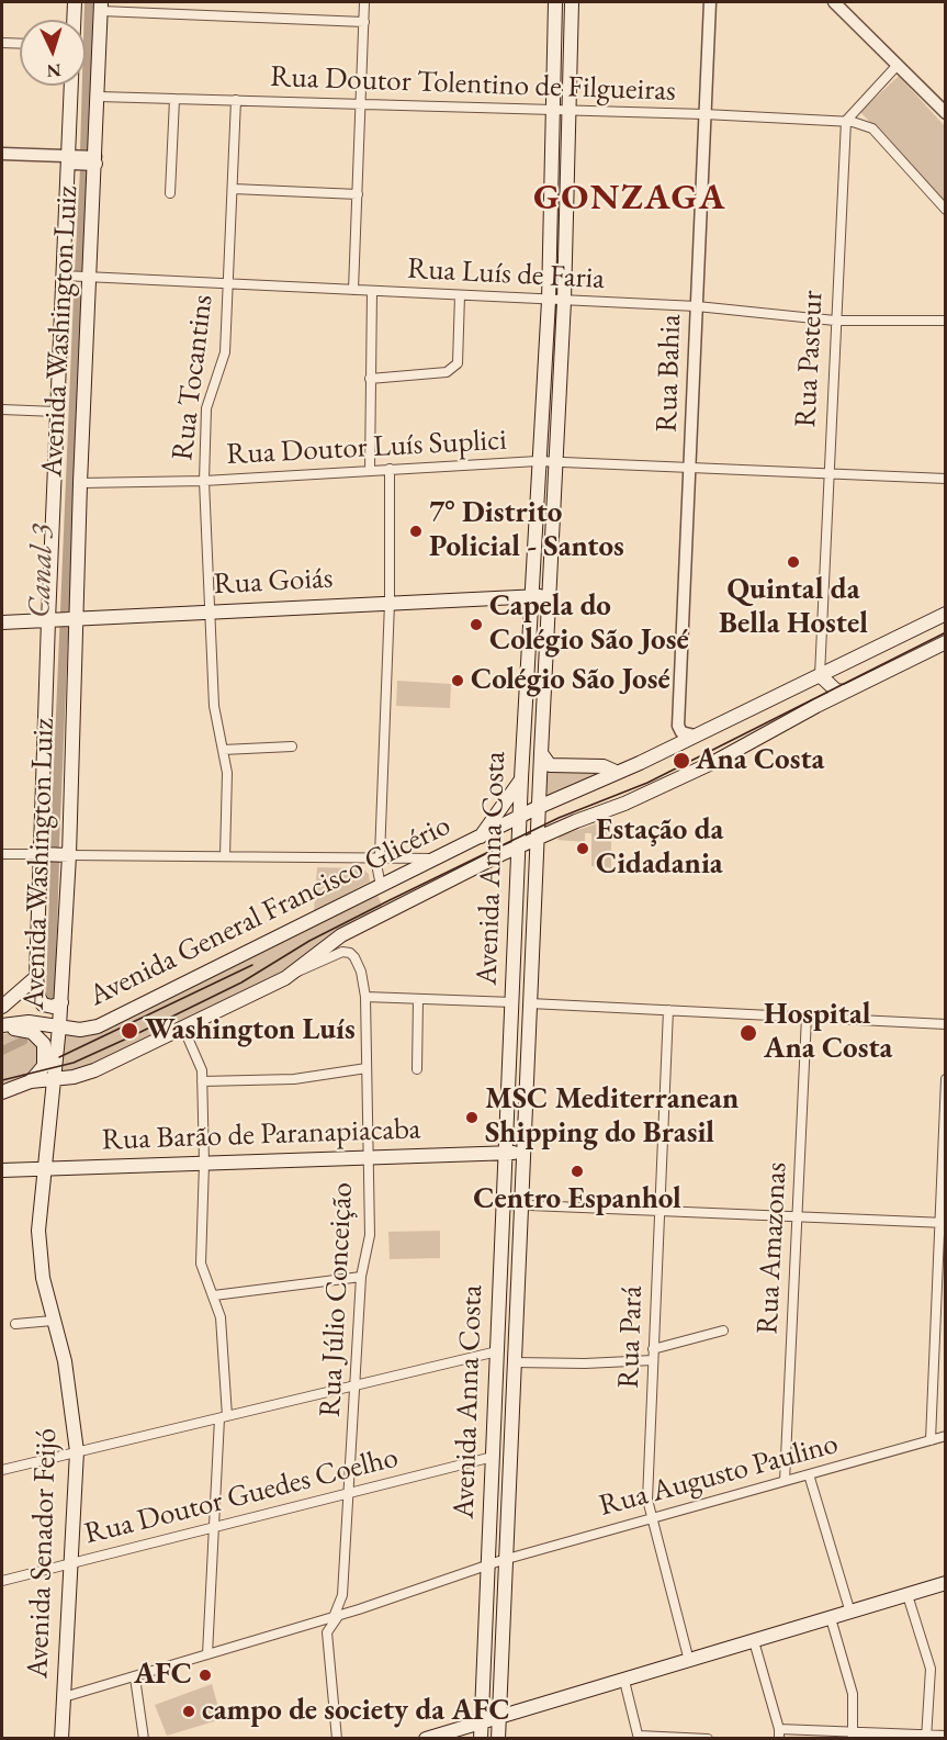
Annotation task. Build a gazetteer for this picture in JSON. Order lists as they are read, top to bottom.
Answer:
{
  "streets": {
    "main road": [
      "Avenida Washington Luiz",
      "Rua Goiás",
      "Avenida Anna Costa",
      "Avenida General Francisco Glicério",
      "Rua Barão de Paranapiacaba",
      "Avenida Senador Feijó"
    ],
    "street": [
      "Rua Doutor Tolentino de Filgueiras",
      "Rua Luís de Faria",
      "Rua Pasteur",
      "Rua Bahia",
      "Rua Tocantins",
      "Rua Doutor Luís Suplici",
      "Rua Amazonas",
      "Rua Júlio Conceição",
      "Rua Pará",
      "Rua Augusto Paulino",
      "Rua Doutor Guedes Coelho"
    ]
  },
  "crossings": [
    ["Rua Doutor Tolentino de Filgueiras", "Avenida Washington Luiz"],
    ["Rua Doutor Tolentino de Filgueiras", "Rua Pasteur"],
    ["Rua Doutor Tolentino de Filgueiras", "Rua Bahia"],
    ["Rua Doutor Tolentino de Filgueiras", "Rua Tocantins"],
    ["Rua Doutor Tolentino de Filgueiras", "Avenida Anna Costa"],
    ["Rua Luís de Faria", "Avenida Washington Luiz"],
    ["Rua Luís de Faria", "Rua Pasteur"],
    ["Rua Luís de Faria", "Rua Bahia"],
    ["Rua Luís de Faria", "Rua Tocantins"],
    ["Rua Luís de Faria", "Avenida Anna Costa"],
    ["Avenida Washington Luiz", "Rua Doutor Luís Suplici"],
    ["Avenida Washington Luiz", "Rua Goiás"],
    ["Avenida Washington Luiz", "Avenida General Francisco Glicério"],
    ["Avenida Washington Luiz", "Avenida Senador Feijó"],
    ["Rua Pasteur", "Rua Doutor Luís Suplici"],
    ["Rua Pasteur", "Avenida General Francisco Glicério"],
    ["Rua Bahia", "Rua Doutor Luís Suplici"],
    ["Rua Bahia", "Avenida General Francisco Glicério"],
    ["Rua Tocantins", "Rua Doutor Luís Suplici"],
    ["Rua Tocantins", "Rua Goiás"],
    ["Rua Doutor Luís Suplici", "Avenida Anna Costa"],
    ["Rua Goiás", "Avenida Anna Costa"],
    ["Avenida Anna Costa", "Avenida General Francisco Glicério"],
    ["Avenida Anna Costa", "Rua Barão de Paranapiacaba"],
    ["Avenida Anna Costa", "Rua Augusto Paulino"],
    ["Avenida Anna Costa", "Rua Doutor Guedes Coelho"],
    ["Avenida General Francisco Glicério", "Rua Júlio Conceição"],
    ["Rua Barão de Paranapiacaba", "Rua Júlio Conceição"],
    ["Rua Barão de Paranapiacaba", "Avenida Senador Feijó"],
    ["Rua Amazonas", "Rua Augusto Paulino"],
    ["Rua Júlio Conceição", "Rua Augusto Paulino"],
    ["Rua Júlio Conceição", "Rua Doutor Guedes Coelho"],
    ["Rua Pará", "Rua Augusto Paulino"],
    ["Rua Augusto Paulino", "Avenida Senador Feijó"],
    ["Rua Doutor Guedes Coelho", "Avenida Senador Feijó"]
  ],
  "districts": ["GONZAGA"],
  "water": ["Canal 3"],
  "places": [
    "7° Distrito Policial - Santos",
    "Quintal da Bella Hostel",
    "Capela do Colégio São José",
    "Colégio São José",
    "Ana Costa",
    "Estação da Cidadania",
    "Washington Luís",
    "Hospital Ana Costa",
    "MSC Mediterranean Shipping do Brasil",
    "Centro Espanhol",
    "AFC",
    "campo de society da AFC"
  ],
  "north": "bottom"
}
